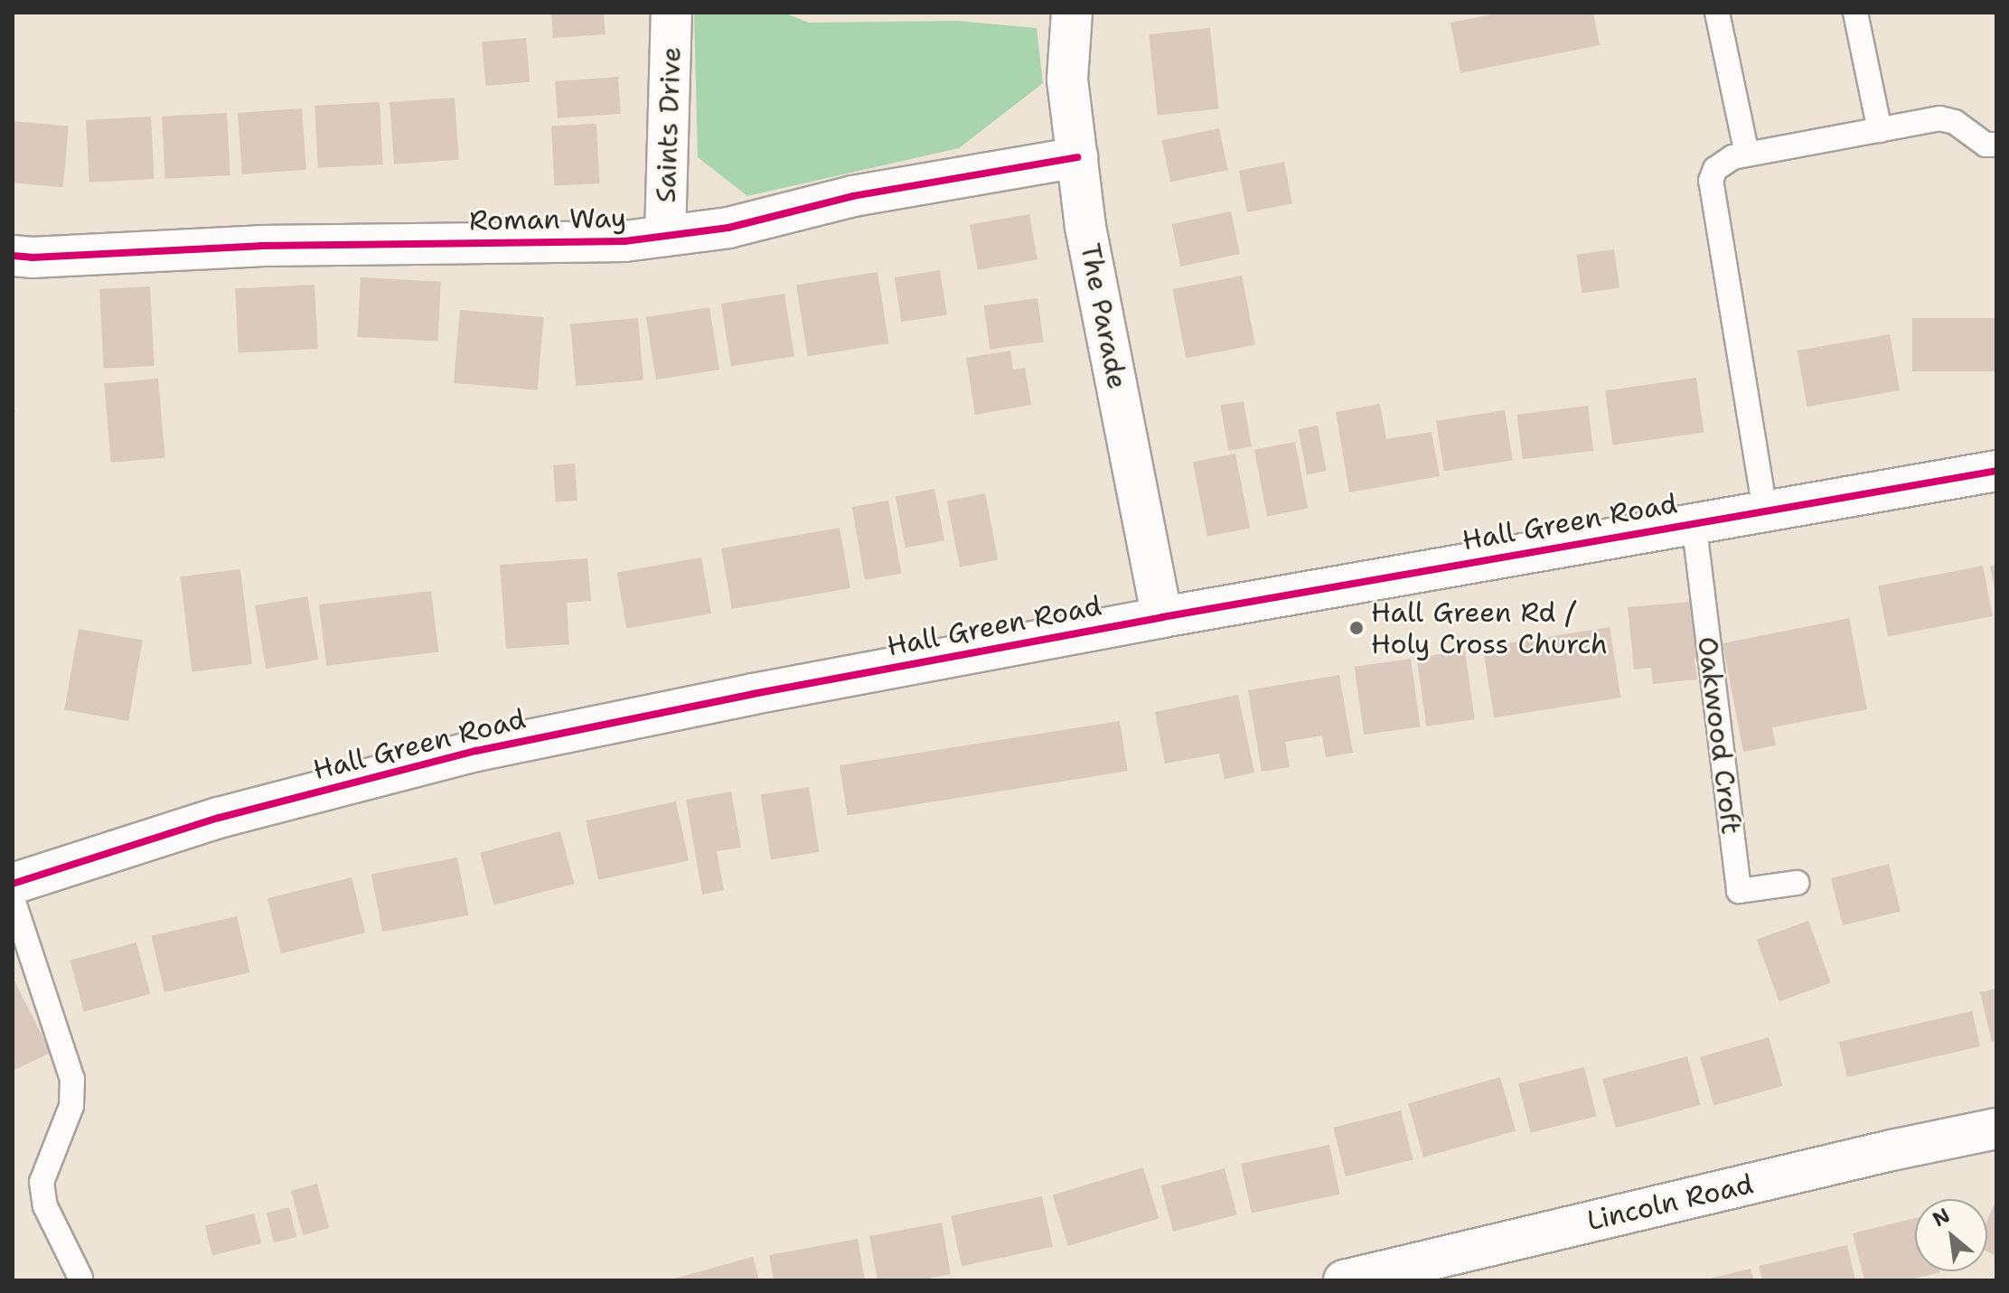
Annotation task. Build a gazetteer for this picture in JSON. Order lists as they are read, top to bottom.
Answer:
{
  "streets": {
    "street": [
      "Saints Drive",
      "Roman Way",
      "The Parade",
      "Hall Green Road",
      "Lincoln Road"
    ],
    "lane": ["Oakwood Croft"]
  },
  "crossings": [
    ["Saints Drive", "Roman Way"],
    ["Roman Way", "The Parade"],
    ["The Parade", "Hall Green Road"],
    ["Hall Green Road", "Oakwood Croft"]
  ],
  "places": ["Hall Green Rd / Holy Cross Church"],
  "north": "top left"
}
